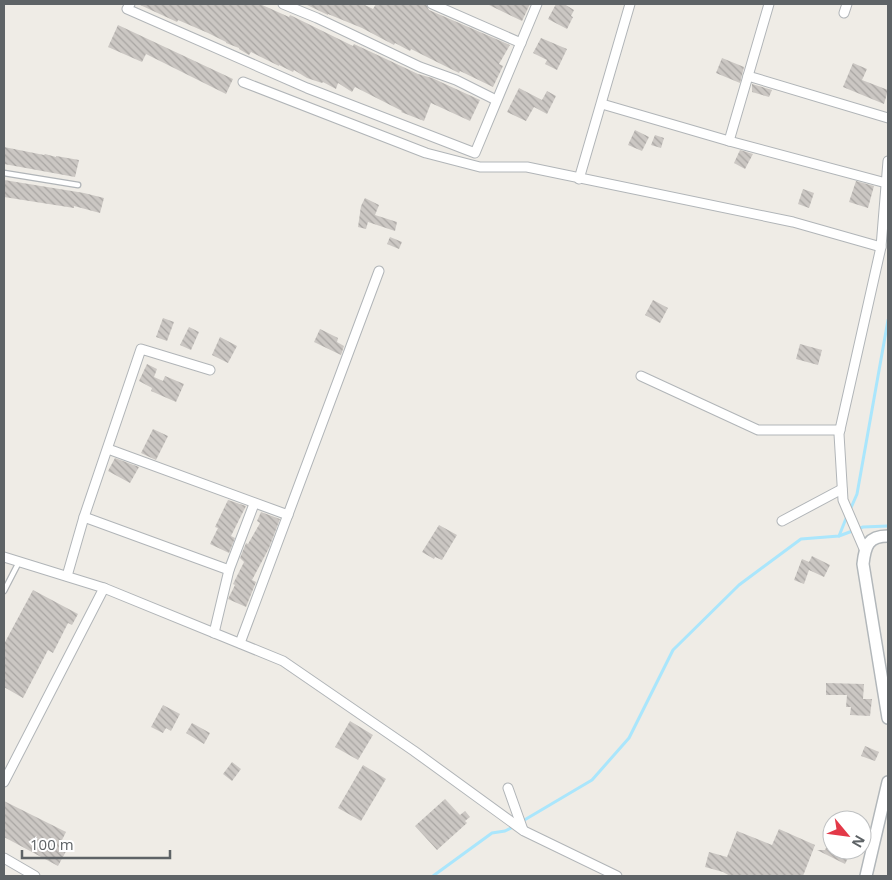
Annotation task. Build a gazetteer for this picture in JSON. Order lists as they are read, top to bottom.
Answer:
{
  "scale_bar": "100 m",
  "north": "bottom right"
}
